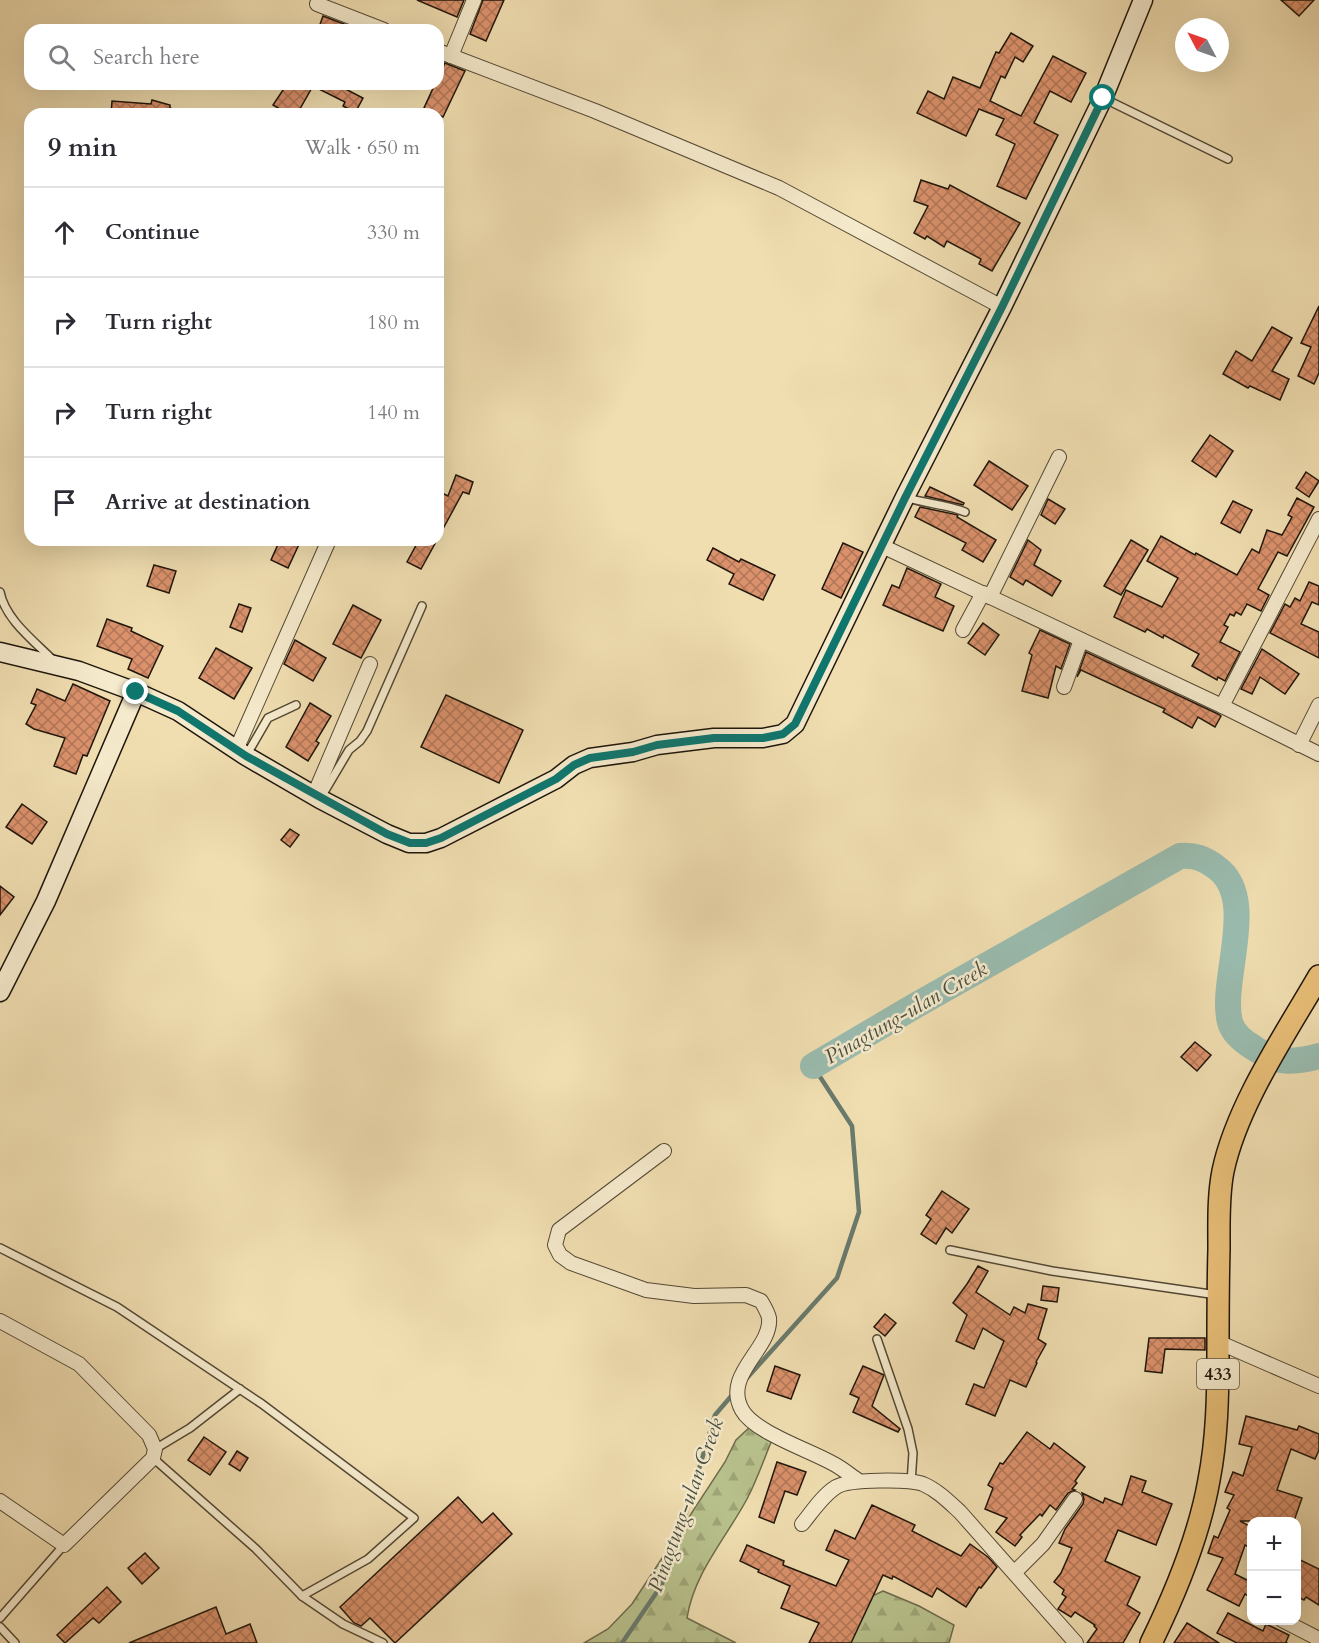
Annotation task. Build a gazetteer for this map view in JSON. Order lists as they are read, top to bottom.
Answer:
{
  "streets": {
    "main road": ["433"]
  },
  "water": ["Pinagtung-ulan Creek"],
  "north": "top left",
  "page": {
    "search": "Search here",
    "heading": ["9 min", "Walk · 650 m"],
    "list": [
      ["Continue", "330 m"],
      ["Turn right", "180 m"],
      ["Turn right", "140 m"],
      "Arrive at destination"
    ],
    "map_buttons": ["+", "−"]
  }
}
